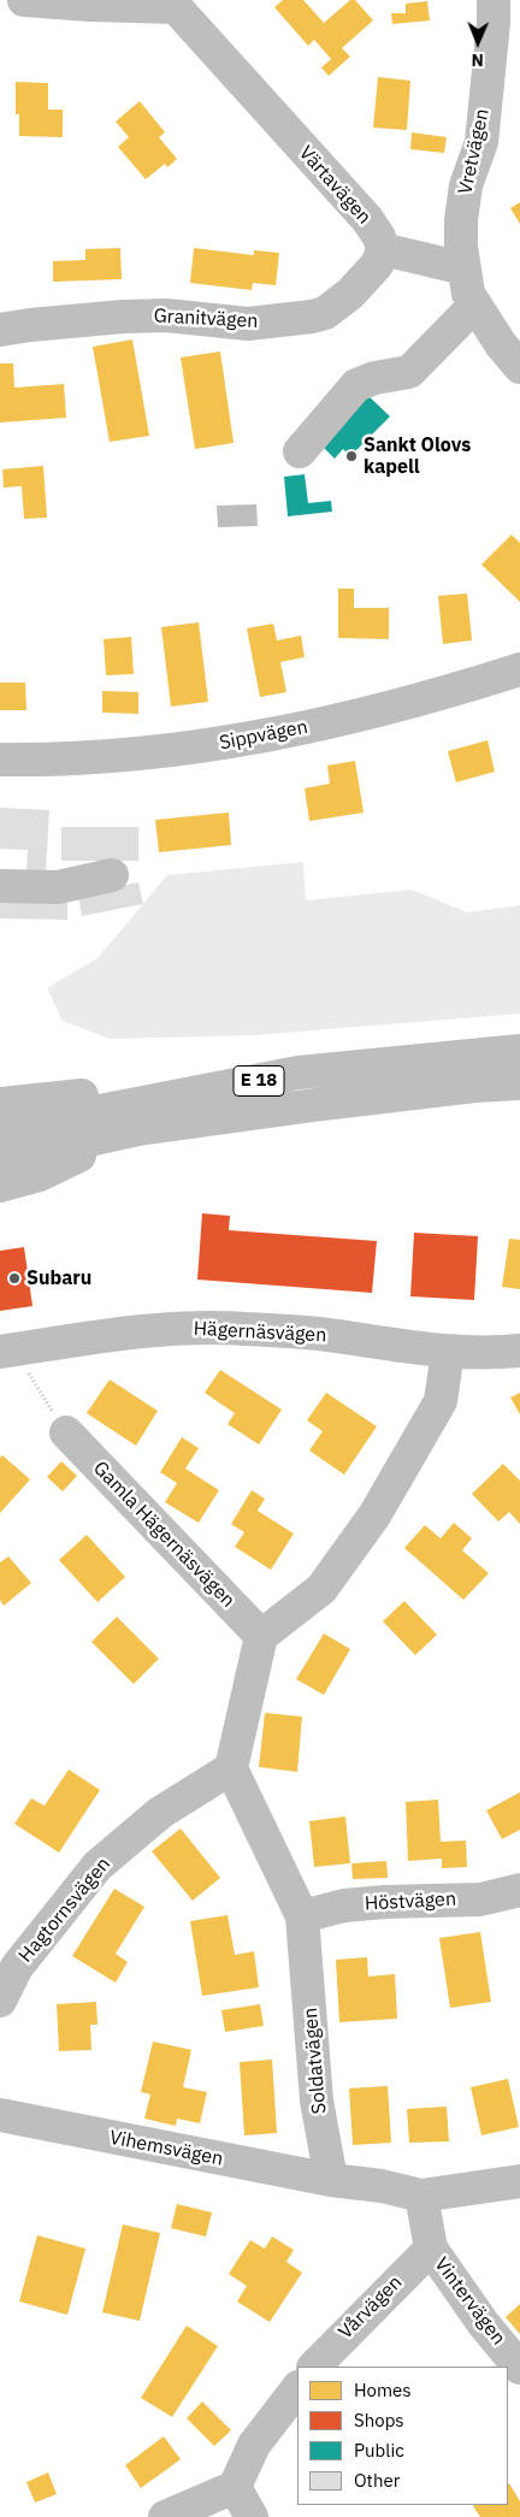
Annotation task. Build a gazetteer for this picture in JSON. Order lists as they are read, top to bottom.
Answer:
{
  "streets": {
    "main road": [
      "Vretvägen",
      "Värtavägen",
      "Granitvägen",
      "Sippvägen",
      "E 18",
      "Hägernäsvägen",
      "Gamla Hägernäsvägen",
      "Höstvägen",
      "Hagtornsvägen",
      "Soldatvägen",
      "Vihemsvägen",
      "Vintervägen",
      "Vårvägen"
    ]
  },
  "crossings": [
    ["Värtavägen", "Granitvägen"],
    ["Höstvägen", "Soldatvägen"],
    ["Hagtornsvägen", "Soldatvägen"],
    ["Soldatvägen", "Vihemsvägen"],
    ["Vintervägen", "Vårvägen"]
  ],
  "places": ["Sankt Olovs kapell", "Subaru"],
  "legend": [
    "Homes",
    "Shops",
    "Public",
    "Other"
  ],
  "north": "bottom"
}
